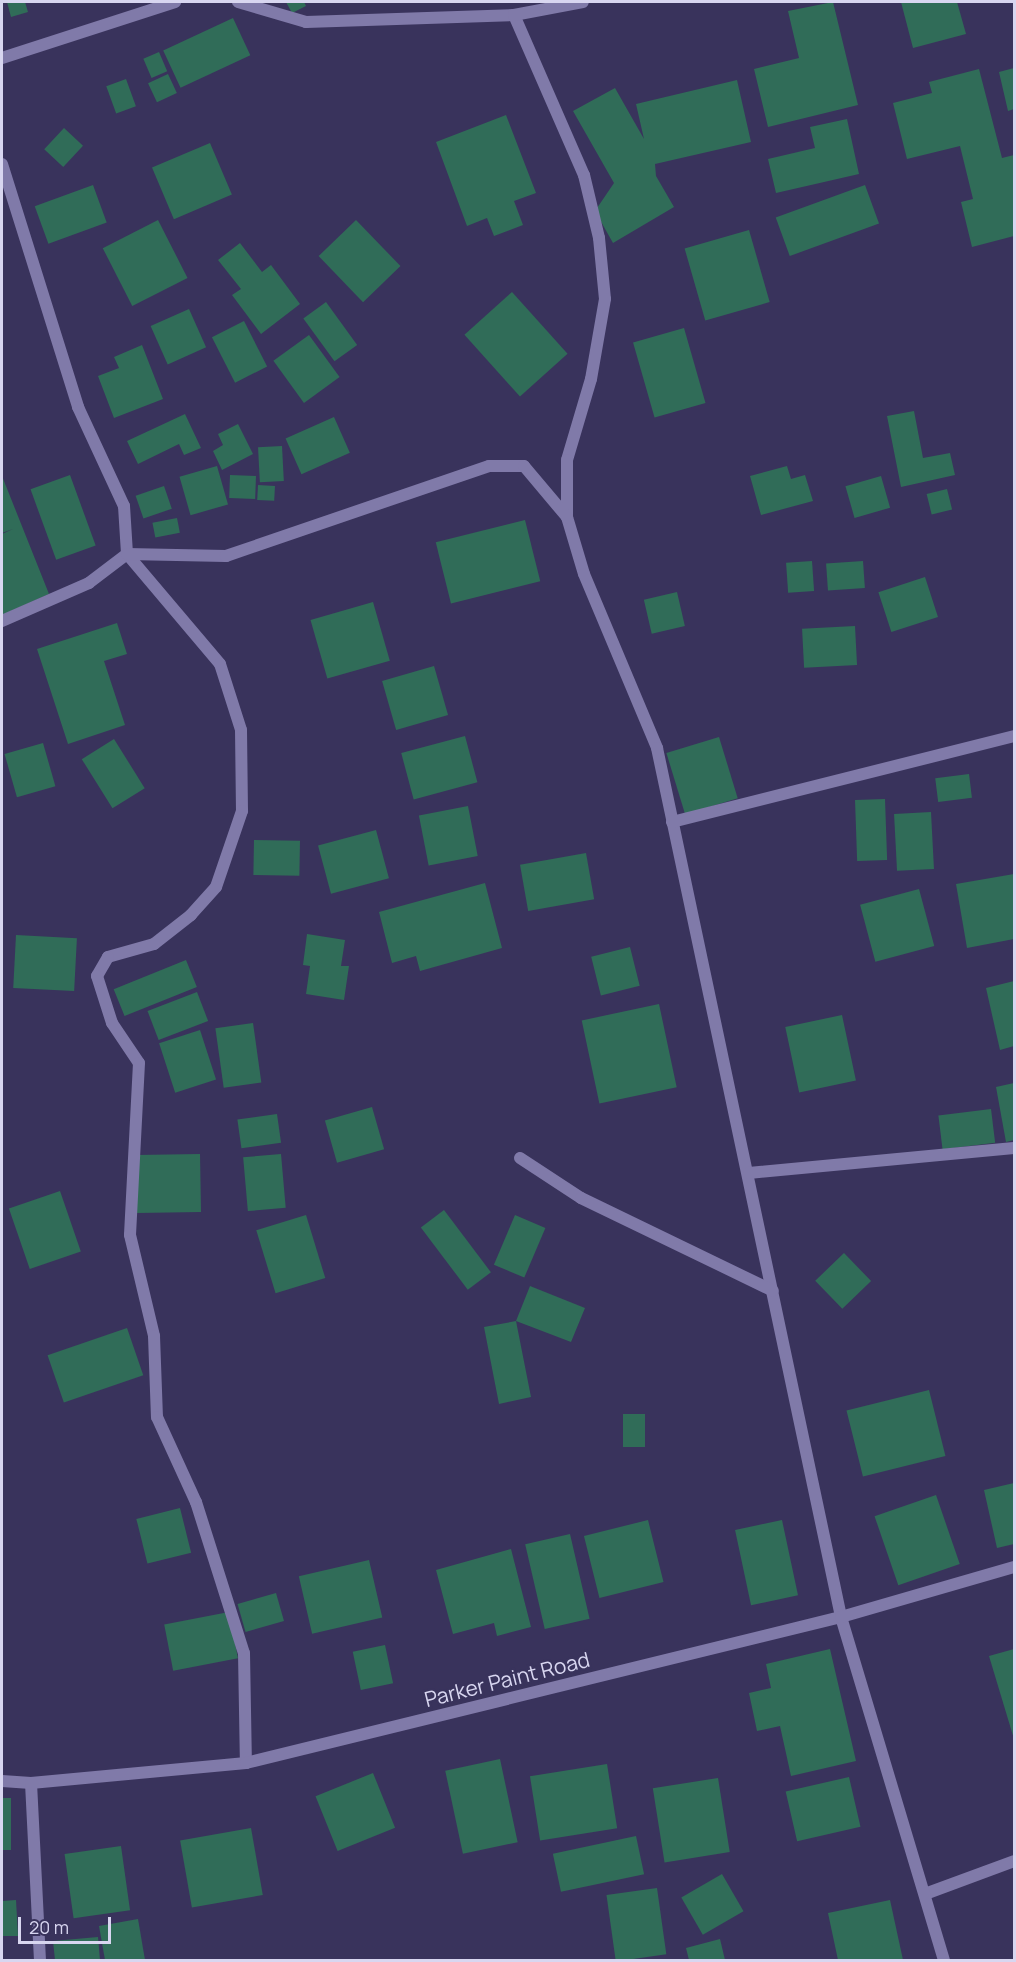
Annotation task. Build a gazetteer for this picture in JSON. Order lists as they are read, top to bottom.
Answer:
{
  "streets": {
    "street": ["Parker Paint Road"]
  },
  "scale_bar": "20 m"
}
